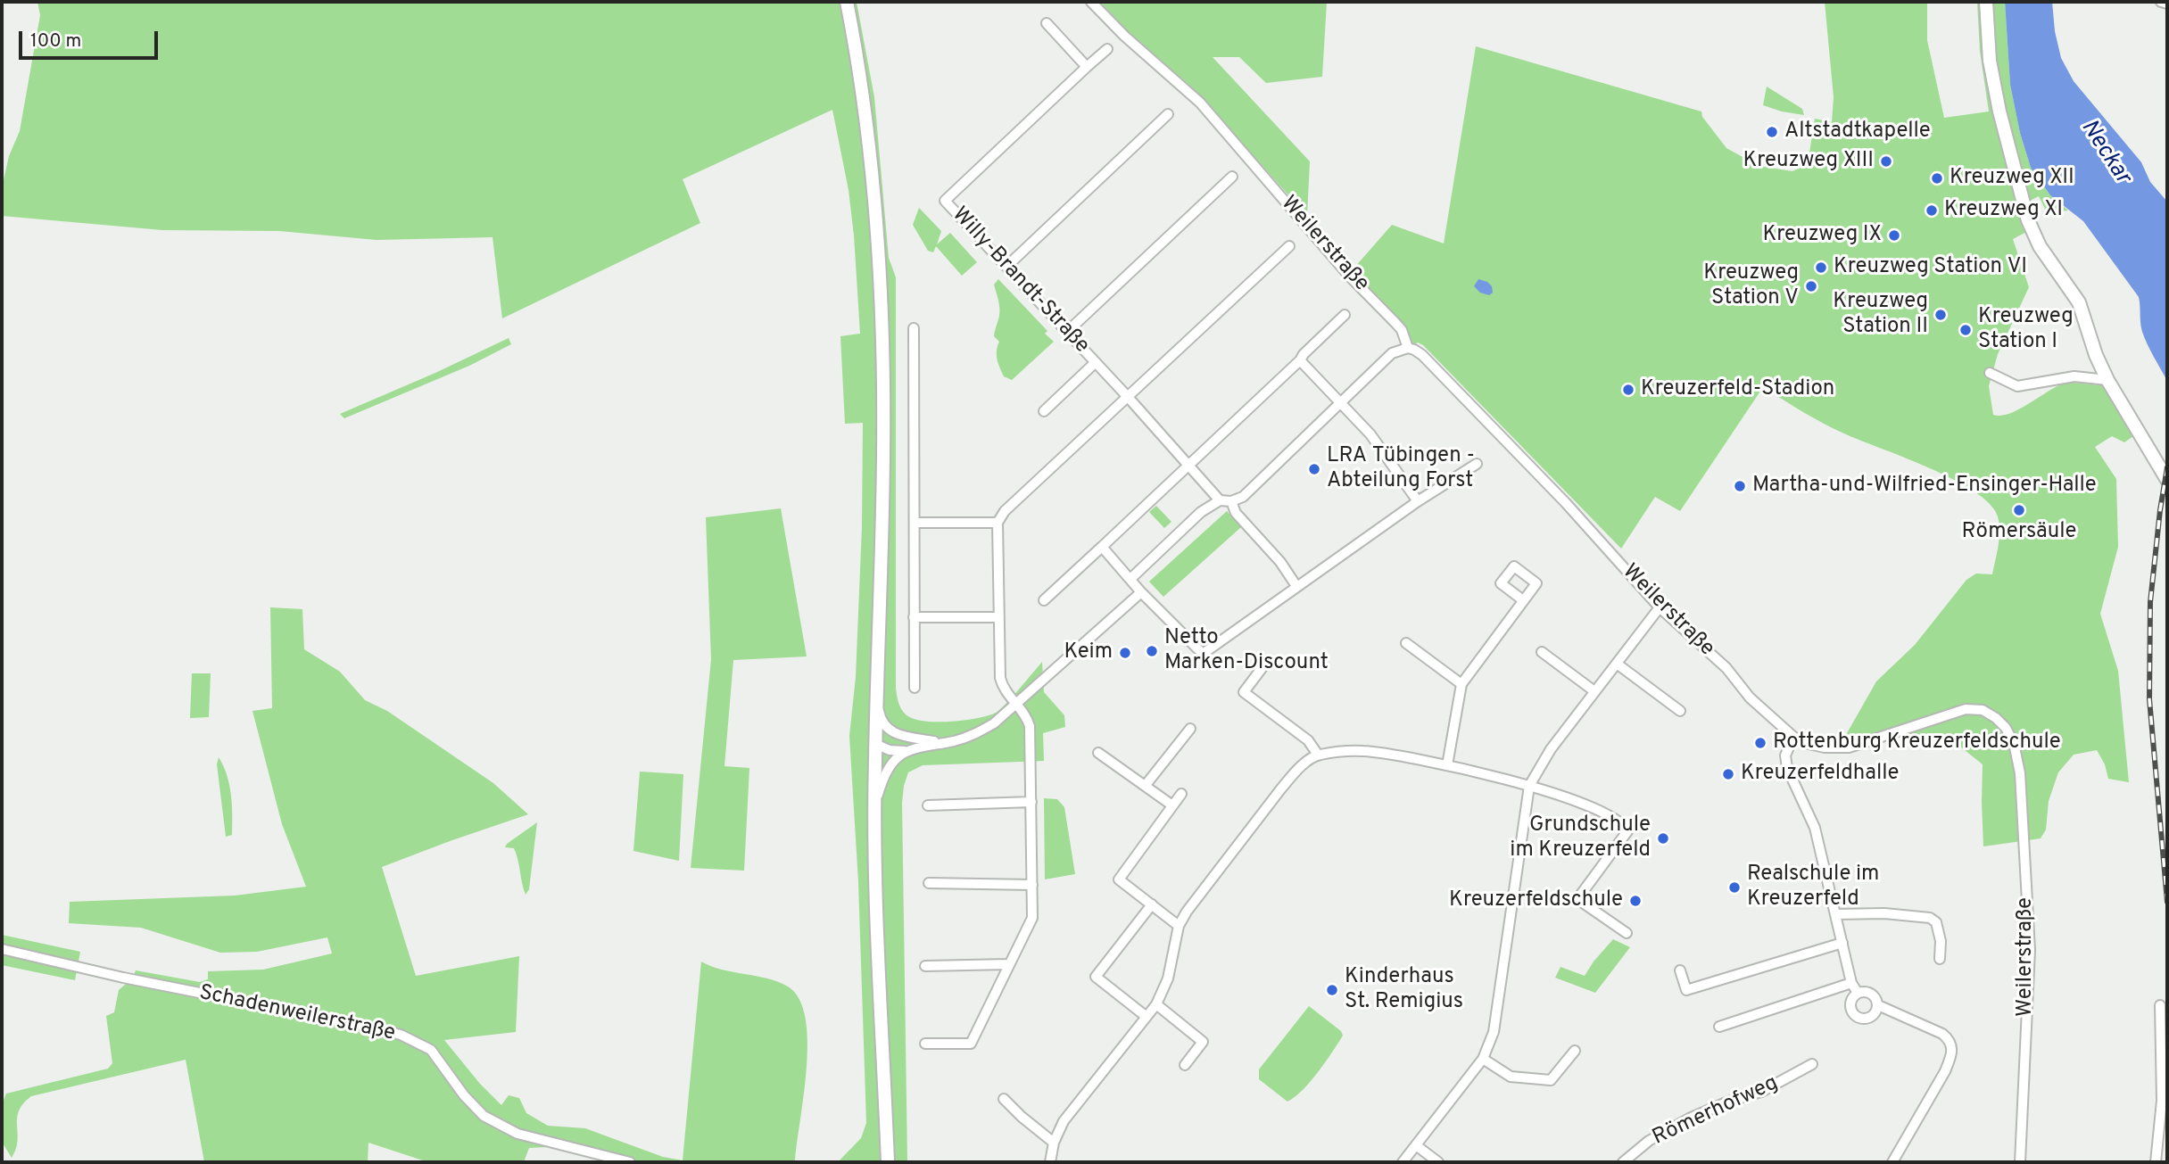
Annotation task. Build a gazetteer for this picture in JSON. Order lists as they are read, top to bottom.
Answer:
{
  "streets": {
    "street": [
      "Weilerstraße",
      "Willy-Brandt-Straße",
      "Schadenweilerstraße",
      "Römerhofweg"
    ]
  },
  "water": ["Neckar"],
  "places": [
    "Altstadtkapelle",
    "Kreuzweg XIII",
    "Kreuzweg XII",
    "Kreuzweg XI",
    "Kreuzweg IX",
    "Kreuzweg Station VI",
    "Kreuzweg Station V",
    "Kreuzweg Station II",
    "Kreuzweg Station I",
    "Kreuzerfeld-Stadion",
    "LRA Tübingen - Abteilung Forst",
    "Martha-und-Wilfried-Ensinger-Halle",
    "Römersäule",
    "Netto Marken-Discount",
    "Keim",
    "Rottenburg Kreuzerfeldschule",
    "Kreuzerfeldhalle",
    "Grundschule im Kreuzerfeld",
    "Realschule im Kreuzerfeld",
    "Kreuzerfeldschule",
    "Kinderhaus St. Remigius"
  ],
  "scale_bar": "100 m"
}
